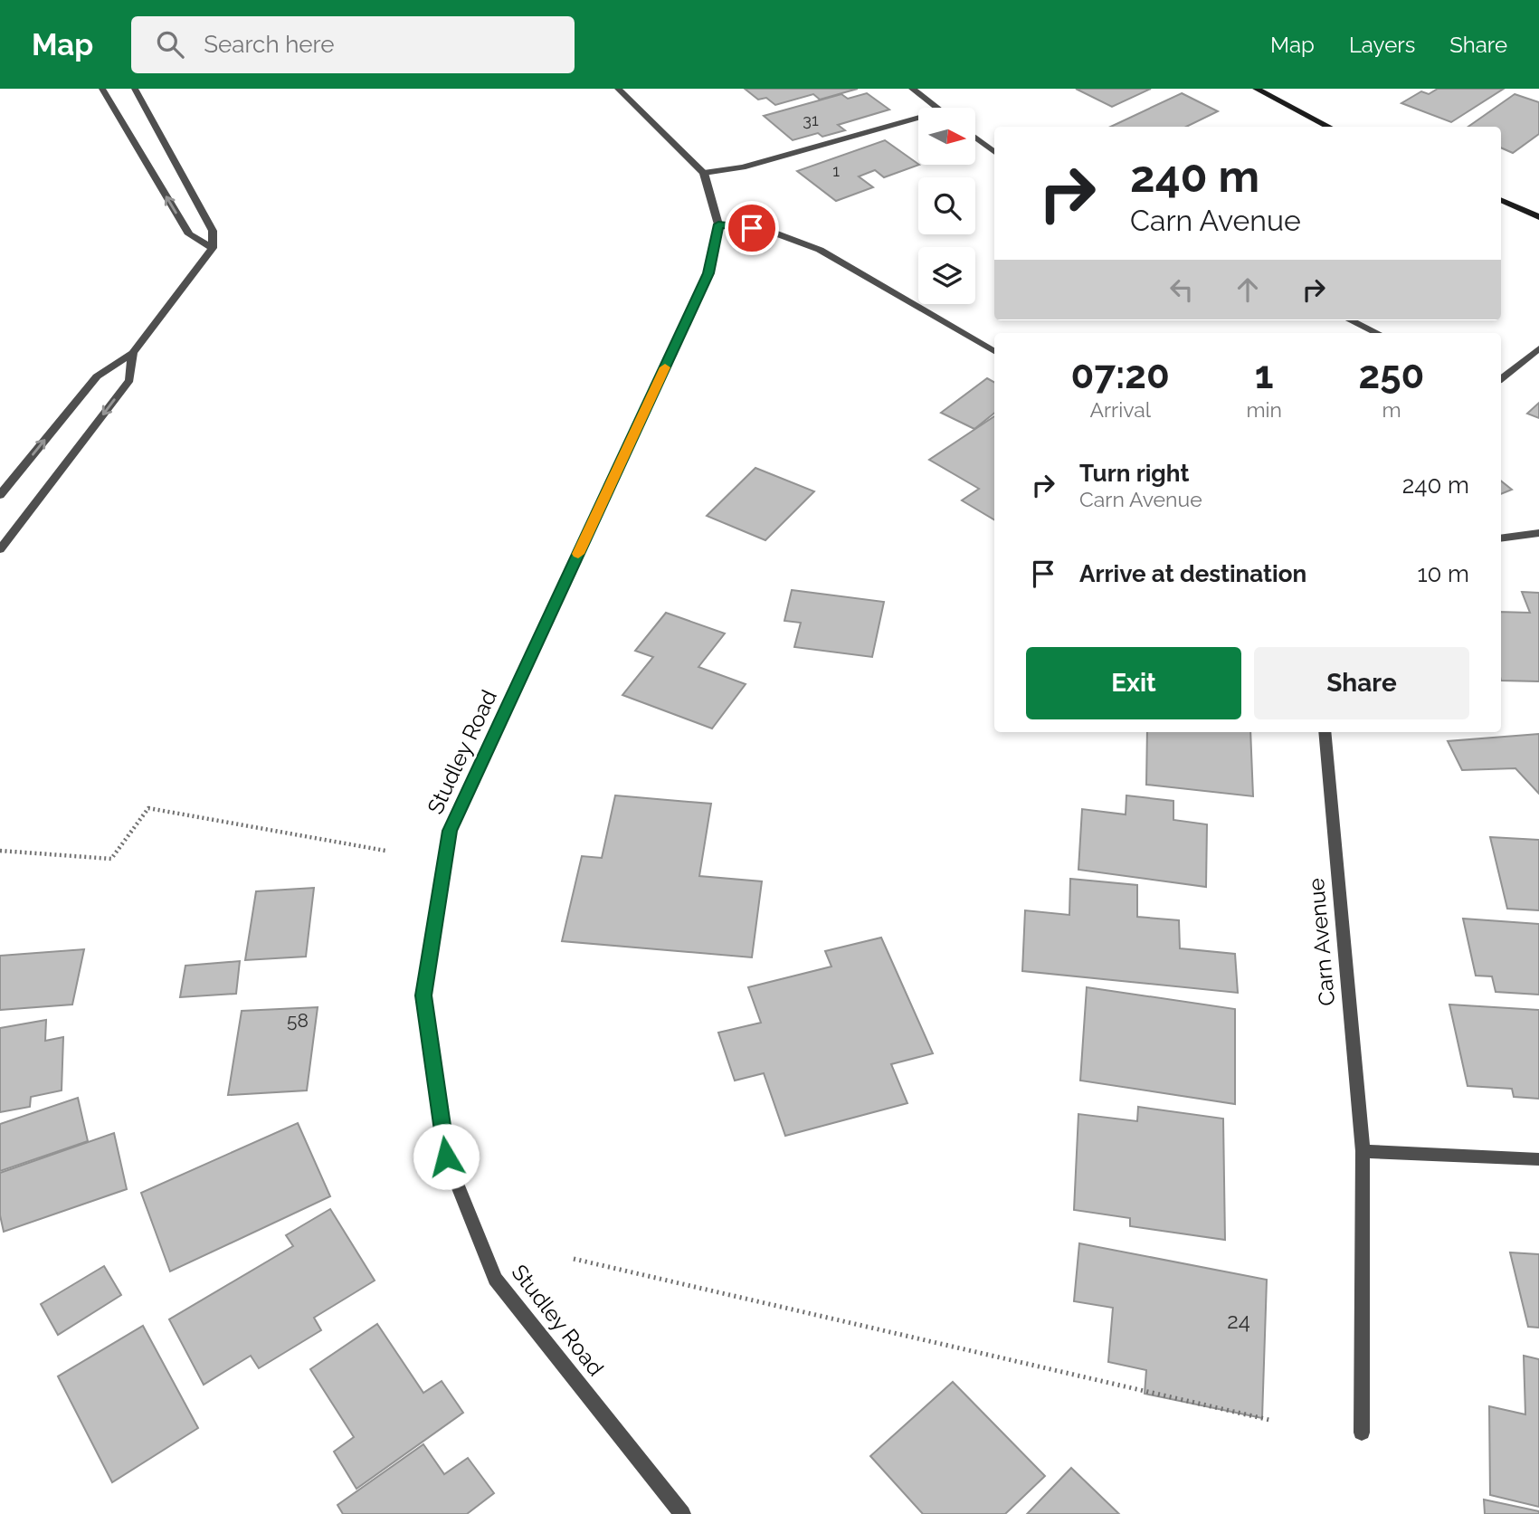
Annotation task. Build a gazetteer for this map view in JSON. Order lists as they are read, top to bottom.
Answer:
{
  "streets": {
    "street": ["Studley Road", "Carn Avenue"]
  },
  "house_numbers": [
    "31",
    "1",
    "58",
    "24"
  ],
  "north": "right",
  "page": {
    "header": "Map",
    "search": "Search here",
    "nav": ["Map", "Layers", "Share"],
    "turn": ["240 m", "Carn Avenue"],
    "eta": [
      "07:20",
      "Arrival",
      "1",
      "min",
      "250",
      "m"
    ],
    "list": [
      {
        "name": "Turn right",
        "note": "Carn Avenue",
        "value": "240 m"
      },
      {
        "name": "Arrive at destination",
        "value": "10 m"
      }
    ],
    "buttons": ["Exit", "Share"]
  }
}
